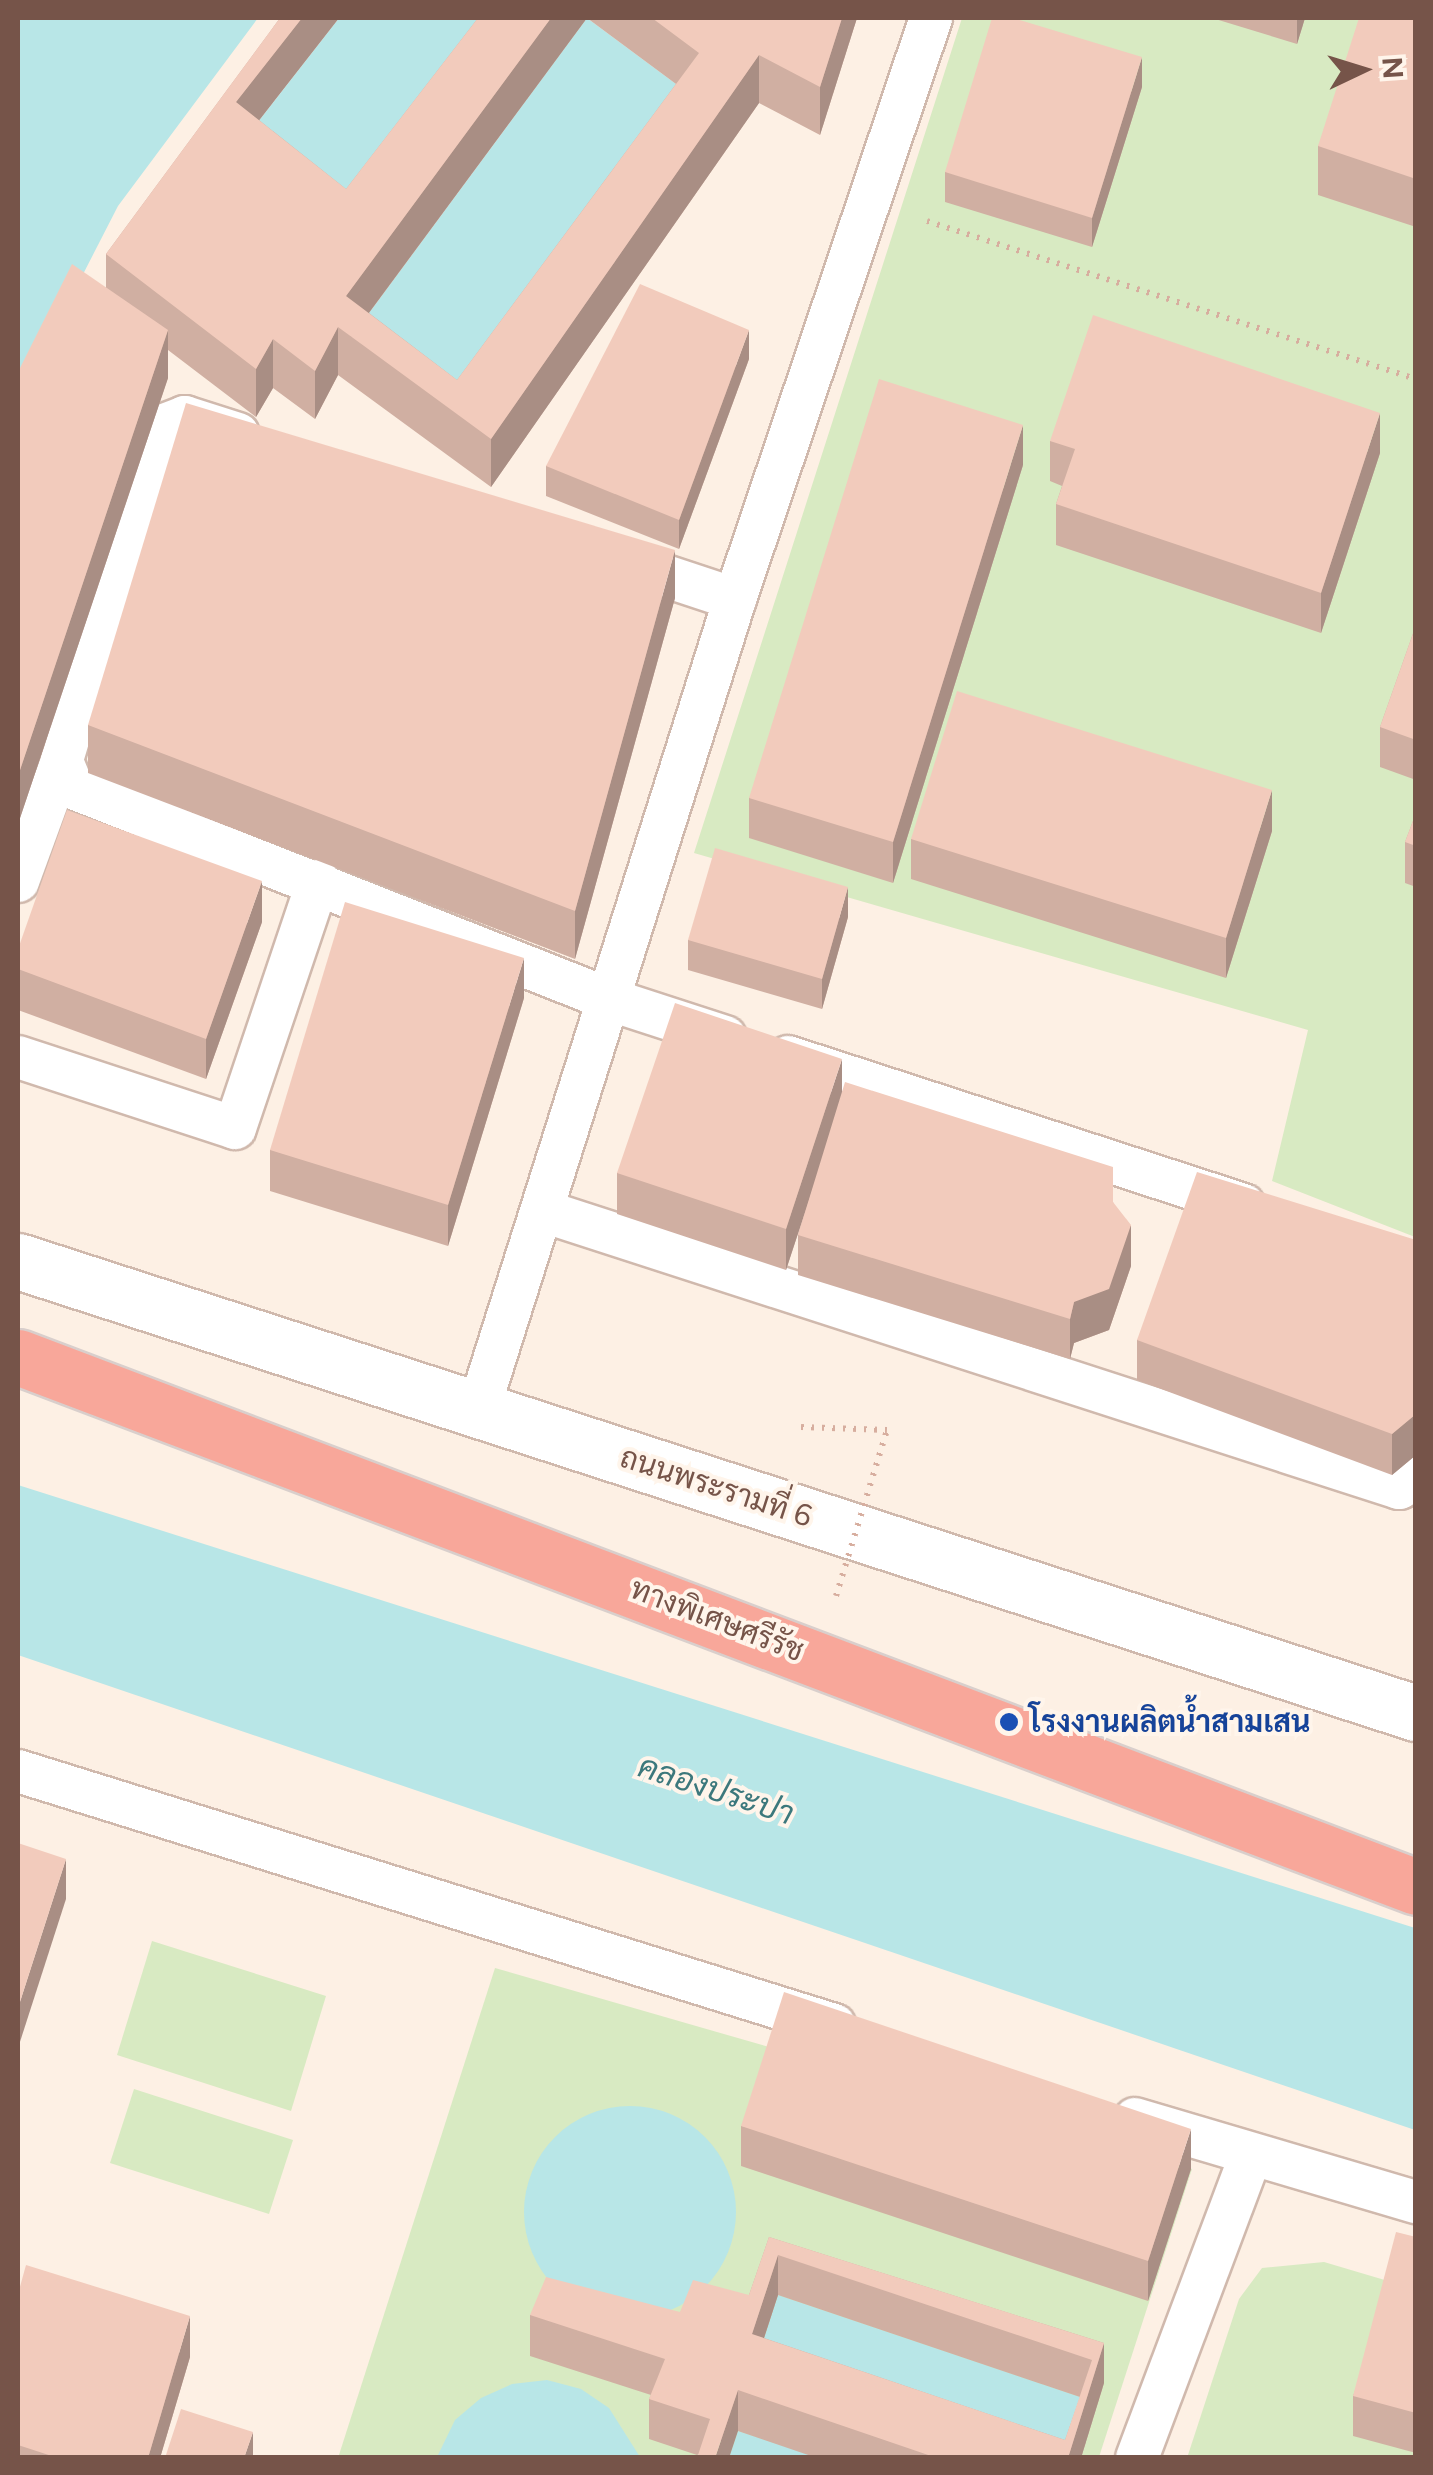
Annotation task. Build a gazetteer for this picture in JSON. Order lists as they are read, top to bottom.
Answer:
{
  "streets": {
    "highway": ["ทางพิเศษศรีรัช"],
    "main road": ["ถนนพระรามที่ 6"]
  },
  "water": ["คลองประปา"],
  "places": ["โรงงานผลิตน้ำสามเสน"],
  "north": "right"
}
